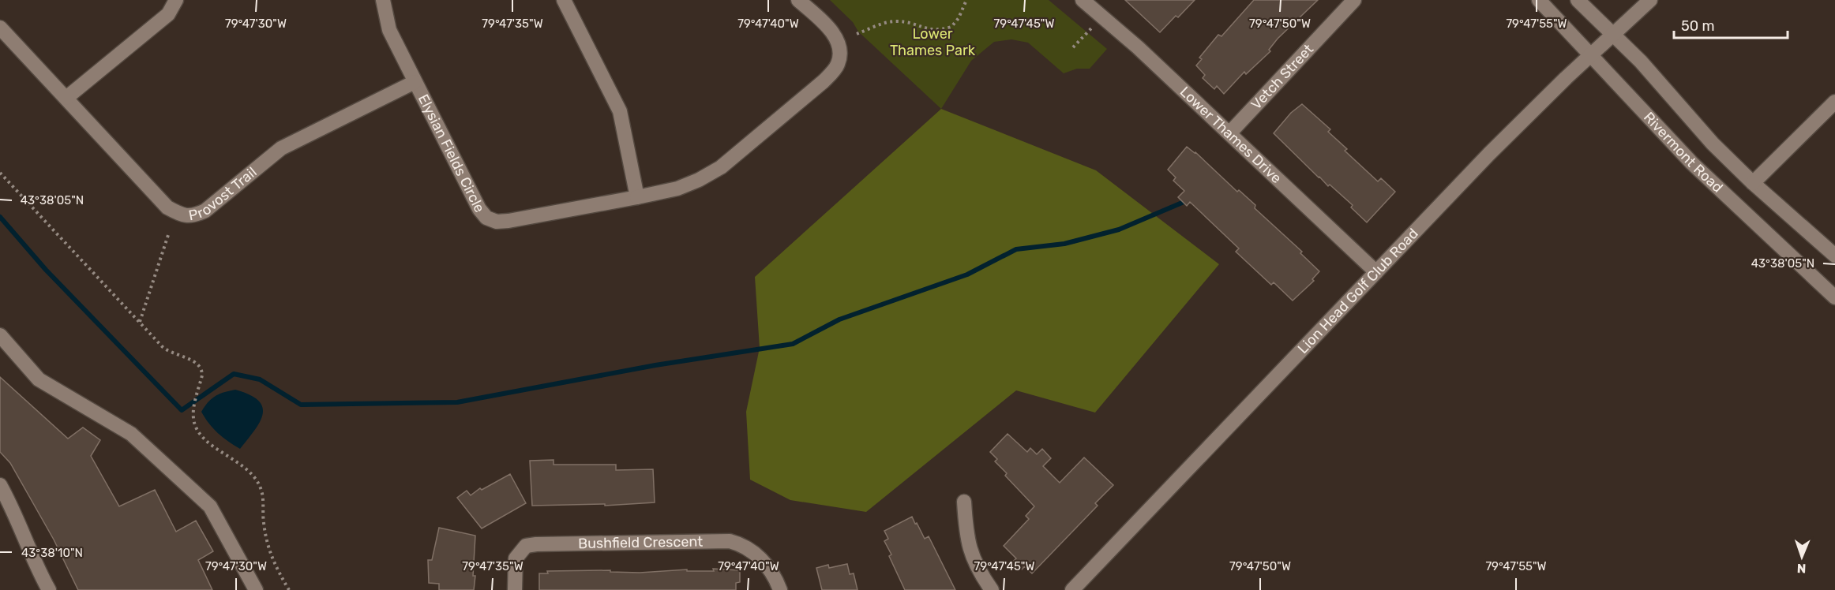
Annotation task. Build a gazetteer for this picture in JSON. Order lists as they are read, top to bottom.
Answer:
{
  "streets": {
    "street": [
      "Vetch Street",
      "Lower Thames Drive",
      "Rivermont Road",
      "Elysian Fields Circle",
      "Provost Trail",
      "Lion Head Golf Club Road",
      "Bushfield Crescent"
    ]
  },
  "crossings": [
    ["Vetch Street", "Lower Thames Drive"],
    ["Lower Thames Drive", "Lion Head Golf Club Road"],
    ["Rivermont Road", "Lion Head Golf Club Road"],
    ["Elysian Fields Circle", "Provost Trail"]
  ],
  "parks": ["Lower Thames Park"],
  "scale_bar": "50 m",
  "north": "bottom",
  "coordinates": [
    "79°47'30\"W",
    "79°47'35\"W",
    "79°47'40\"W",
    "79°47'45\"W",
    "79°47'50\"W",
    "79°47'55\"W",
    "43°38'05\"N",
    "43°38'10\"N"
  ]
}
